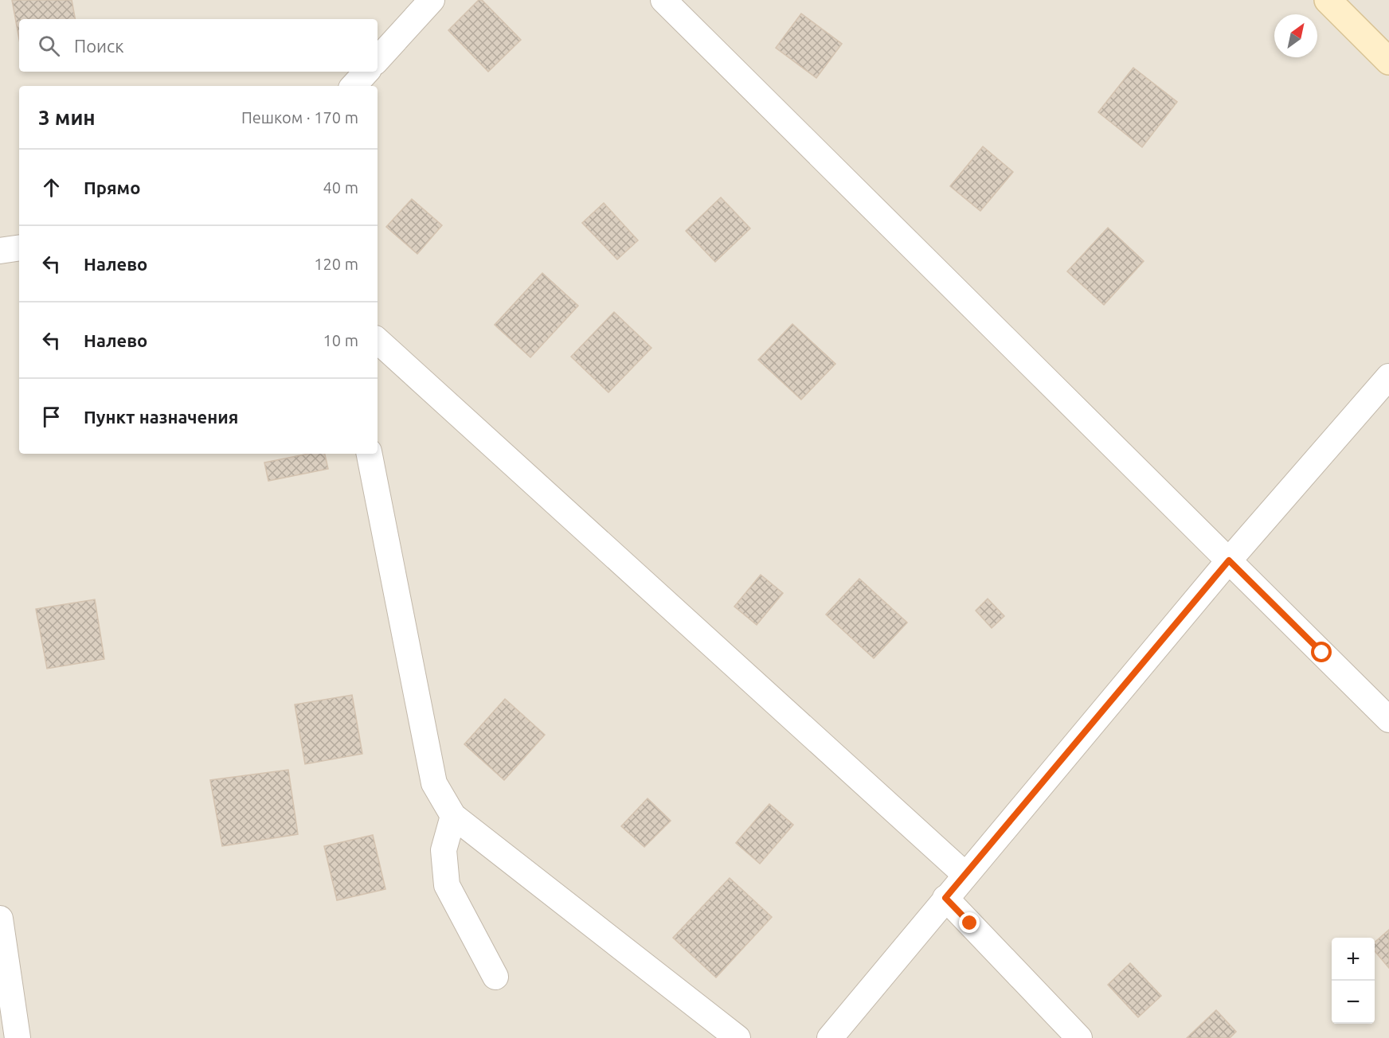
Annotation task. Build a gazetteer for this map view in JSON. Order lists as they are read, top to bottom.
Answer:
{
  "north": "top right",
  "page": {
    "search": "Поиск",
    "heading": ["3 мин", "Пешком · 170 m"],
    "list": [
      ["Прямо", "40 m"],
      ["Налево", "120 m"],
      ["Налево", "10 m"],
      "Пункт назначения"
    ],
    "map_buttons": ["+", "−"]
  }
}
